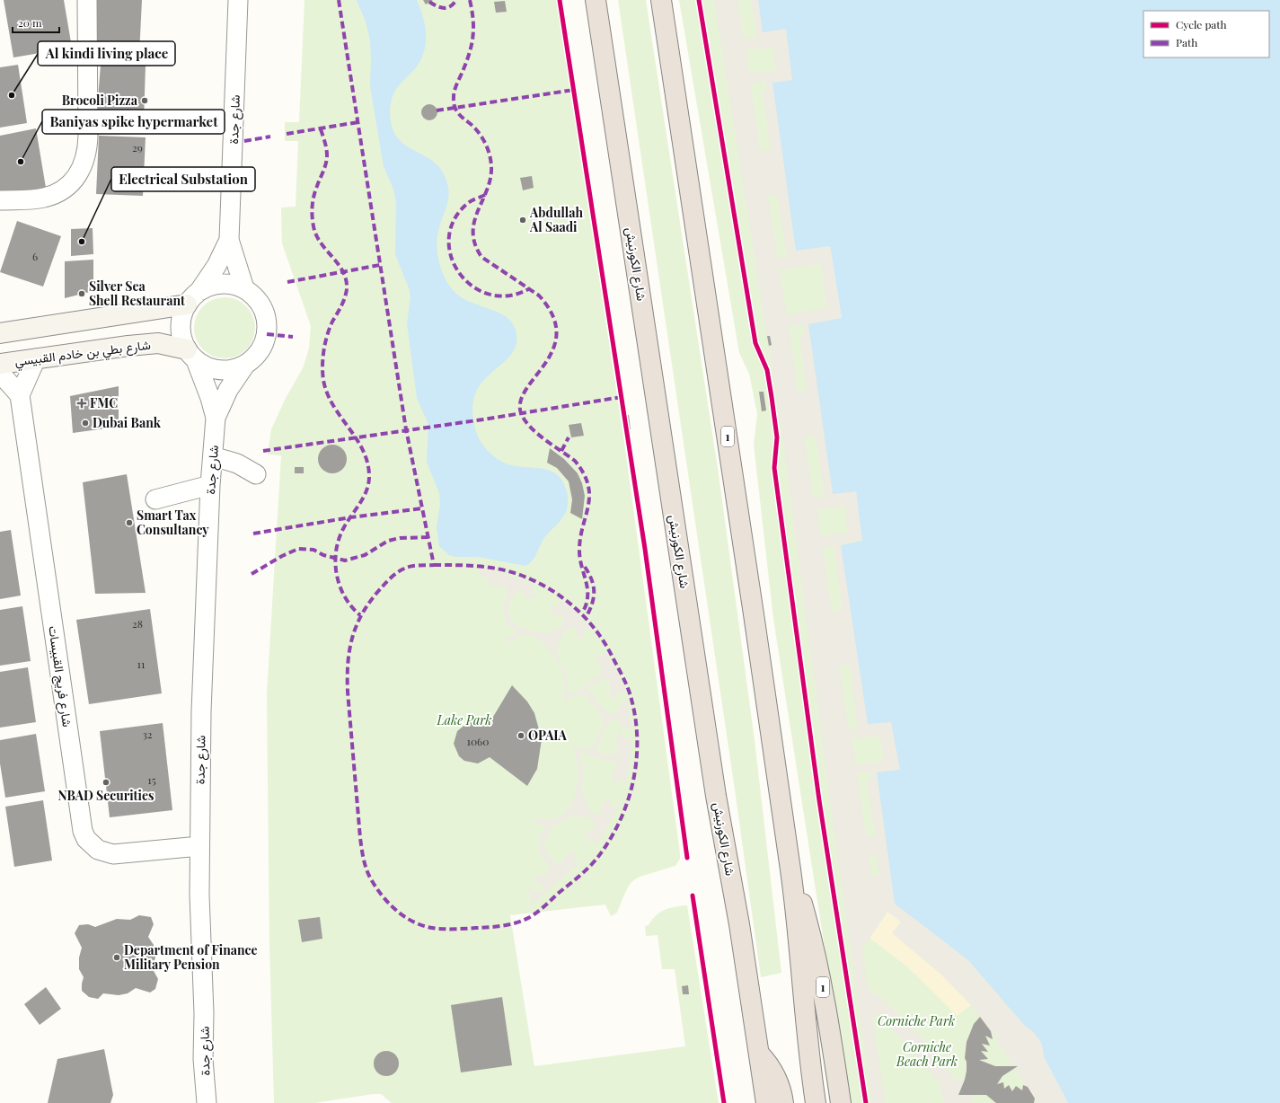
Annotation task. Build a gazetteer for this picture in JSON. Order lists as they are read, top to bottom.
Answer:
{
  "streets": {
    "highway": ["شارع الكورنيش", "1"],
    "street": ["شارع جدة", "شارع بطي بن خادم القبيسي", "شارع فريج القبيسات"]
  },
  "crossings": [
    ["شارع جدة", "شارع بطي بن خادم القبيسي"],
    ["شارع جدة", "شارع فريج القبيسات"]
  ],
  "parks": ["Lake Park", "Corniche Park", "Corniche Beach Park"],
  "places": {
    "other": [
      "Al kindi living place",
      "Brocoli Pizza",
      "Baniyas spike hypermarket",
      "Abdullah Al Saadi",
      "Electrical Substation",
      "Silver Sea Shell Restaurant",
      "Dubai Bank",
      "Smart Tax Consultancy",
      "OPAIA",
      "NBAD Securities",
      "Department of Finance Military Pension"
    ],
    "health": ["FMC"]
  },
  "house_numbers": [
    "29",
    "6",
    "28",
    "11",
    "32",
    "1060",
    "15"
  ],
  "legend": ["Cycle path", "Path"],
  "scale_bar": "20 m"
}
